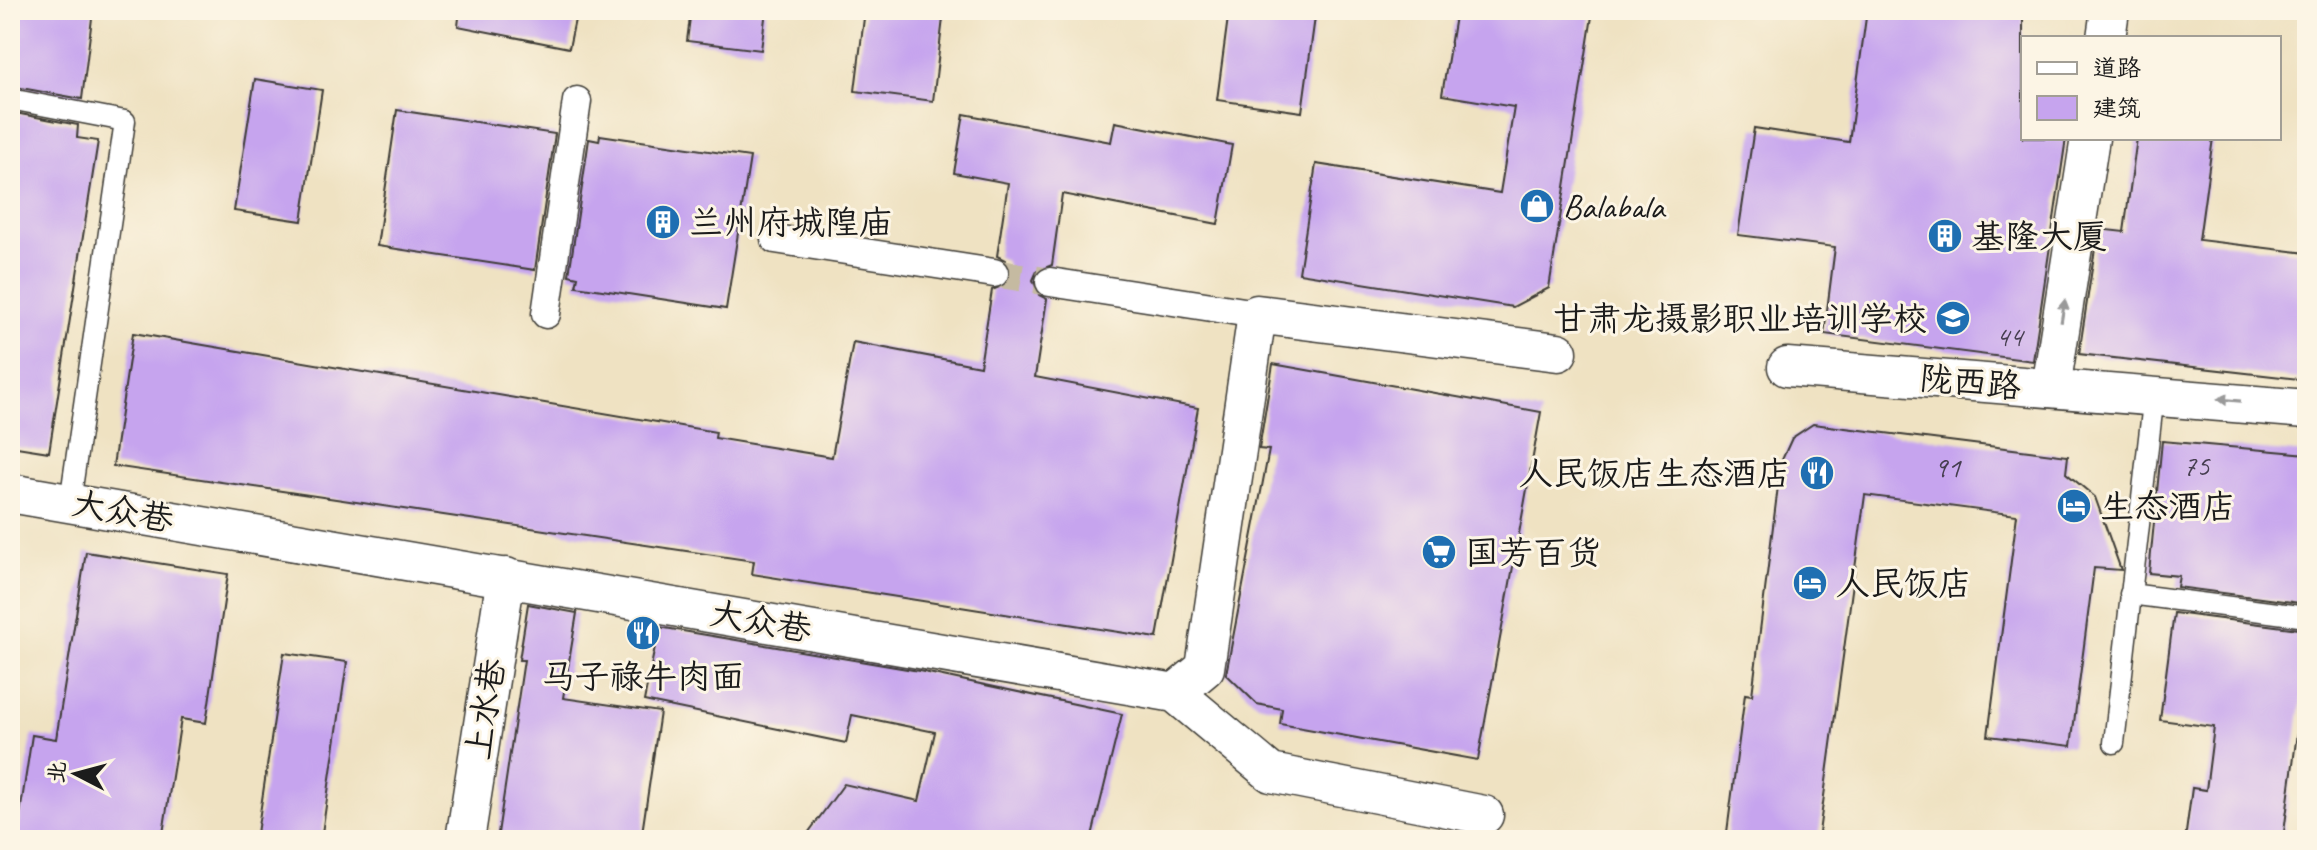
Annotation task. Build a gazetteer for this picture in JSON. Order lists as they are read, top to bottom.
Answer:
{
  "streets": {
    "street": ["陇西路", "大众巷", "上水巷"]
  },
  "crossings": [
    ["大众巷", "上水巷"]
  ],
  "places": {
    "shop": ["Balabala"],
    "building": ["兰州府城隍庙", "基隆大厦"],
    "school or university": ["甘肃龙摄影职业培训学校"],
    "restaurant": ["人民饭店生态酒店", "马子禄牛肉面"],
    "hotel": ["生态酒店", "人民饭店"],
    "supermarket": ["国芳百货"]
  },
  "house_numbers": ["44", "75", "91"],
  "legend": ["道路", "建筑"],
  "north": "left"
}
